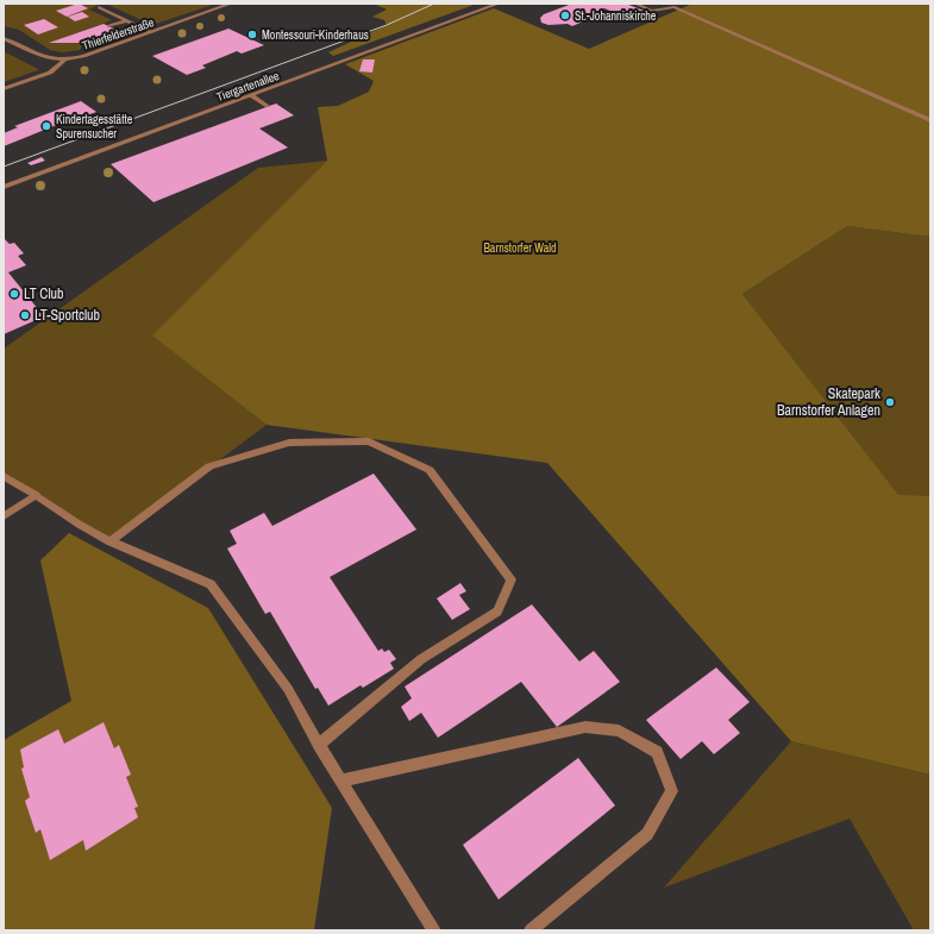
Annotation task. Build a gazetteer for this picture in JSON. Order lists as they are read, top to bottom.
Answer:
{
  "streets": {
    "street": ["Thierfelderstraße", "Tiergartenallee"]
  },
  "parks": ["Barnstorfer Wald"],
  "places": [
    "St.-Johanniskirche",
    "Montessouri-Kinderhaus",
    "Kindertagesstätte Spurensucher",
    "LT Club",
    "LT-Sportclub",
    "Skatepark Barnstorfer Anlagen"
  ]
}
